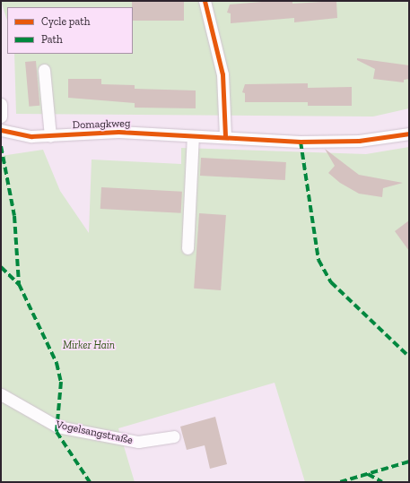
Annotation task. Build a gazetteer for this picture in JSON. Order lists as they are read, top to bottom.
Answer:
{
  "streets": {
    "street": ["Domagkweg", "Vogelsangstraße"]
  },
  "parks": ["Mirker Hain"],
  "legend": ["Cycle path", "Path"]
}
